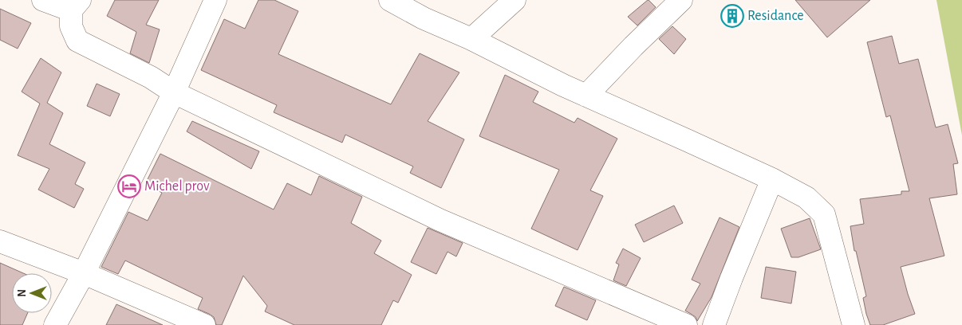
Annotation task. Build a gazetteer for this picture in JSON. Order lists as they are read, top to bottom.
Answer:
{
  "places": {
    "building": ["Residance"],
    "hotel": ["Michel prov"]
  },
  "north": "left"
}
